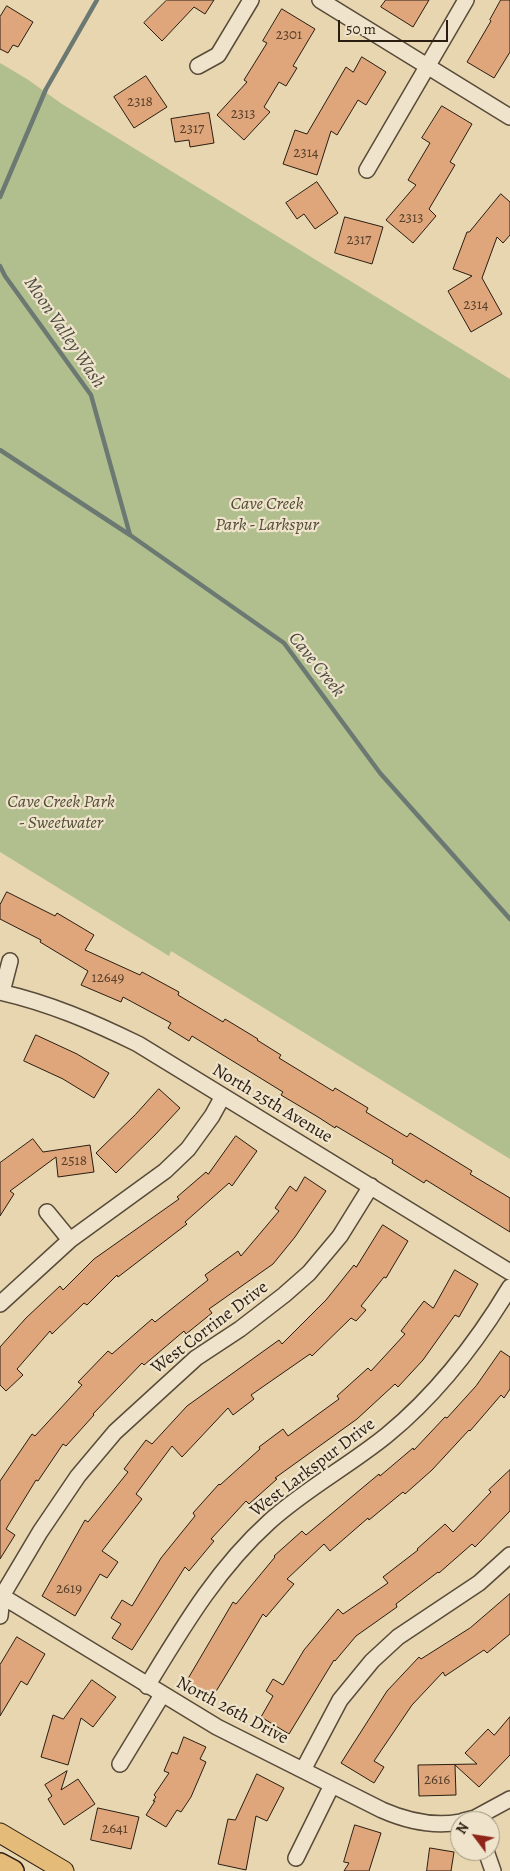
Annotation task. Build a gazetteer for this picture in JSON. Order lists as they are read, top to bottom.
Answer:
{
  "streets": {
    "street": [
      "North 25th Avenue",
      "West Corrine Drive",
      "West Larkspur Drive",
      "North 26th Drive"
    ]
  },
  "crossings": [
    ["North 25th Avenue", "West Corrine Drive"],
    ["West Corrine Drive", "North 26th Drive"],
    ["West Larkspur Drive", "North 26th Drive"]
  ],
  "water": ["Moon Valley Wash", "Cave Creek"],
  "parks": ["Cave Creek Park - Larkspur", "Cave Creek Park - Sweetwater"],
  "house_numbers": [
    "2301",
    "2318",
    "2313",
    "2317",
    "2314",
    "2313",
    "2317",
    "2314",
    "12649",
    "2518",
    "2619",
    "2616",
    "2641"
  ],
  "scale_bar": "50 m",
  "north": "top left"
}
